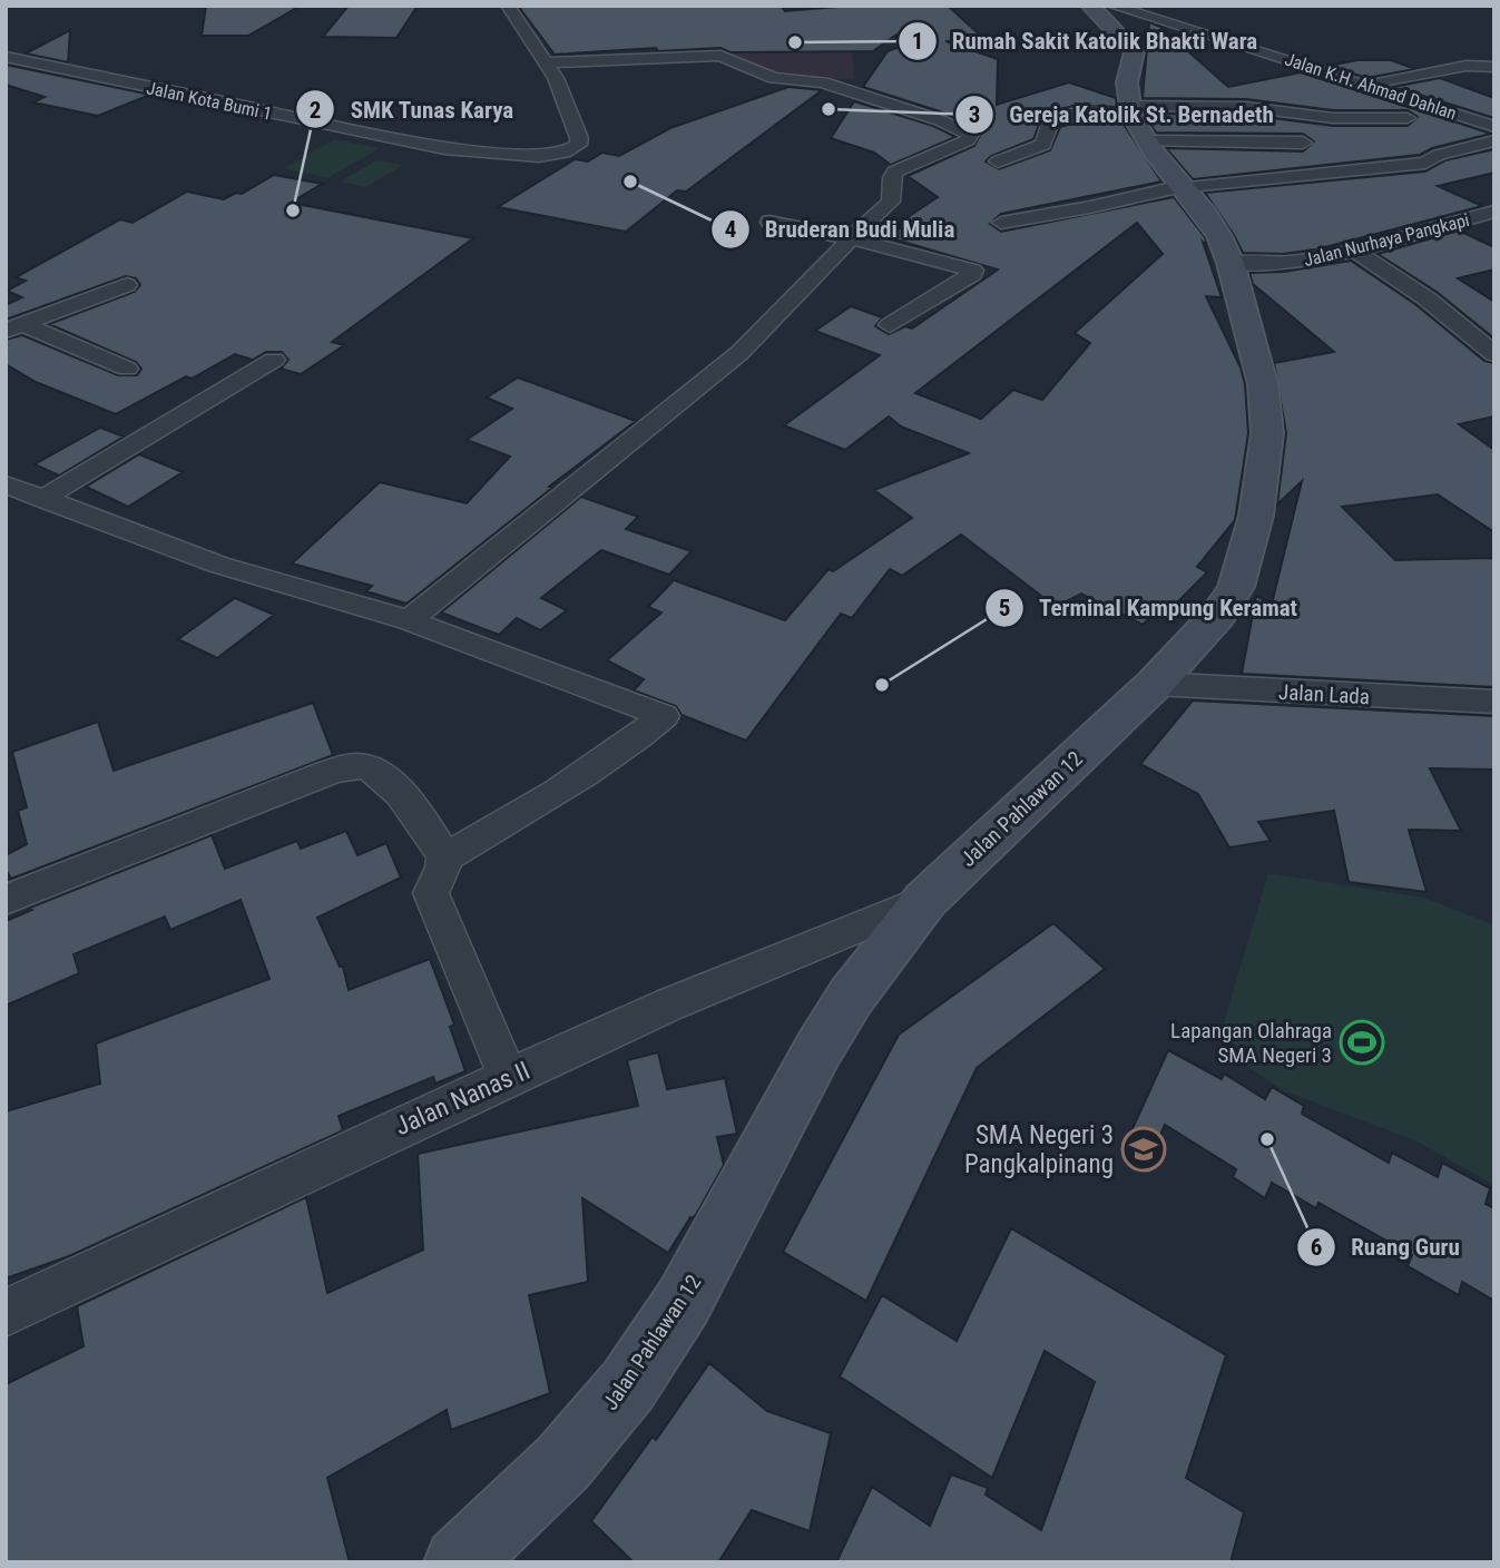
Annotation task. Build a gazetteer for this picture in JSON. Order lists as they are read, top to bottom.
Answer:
{
  "streets": {
    "main road": ["Jalan Pahlawan 12"],
    "street": [
      "Jalan K.H. Ahmad Dahlan",
      "Jalan Kota Bumi 1",
      "Jalan Nurhaya Pangkapi",
      "Jalan Lada",
      "Jalan Nanas II"
    ]
  },
  "crossings": [
    ["Jalan Nurhaya Pangkapi", "Jalan Pahlawan 12"],
    ["Jalan Lada", "Jalan Pahlawan 12"],
    ["Jalan Pahlawan 12", "Jalan Nanas II"]
  ],
  "places": {
    "other": [
      "Rumah Sakit Katolik Bhakti Wara",
      "Gereja Katolik St. Bernadeth",
      "Bruderan Budi Mulia",
      "SMK Tunas Karya",
      "Terminal Kampung Keramat",
      "Ruang Guru"
    ],
    "sports": ["Lapangan Olahraga SMA Negeri 3"],
    "school or university": ["SMA Negeri 3 Pangkalpinang"]
  }
}
